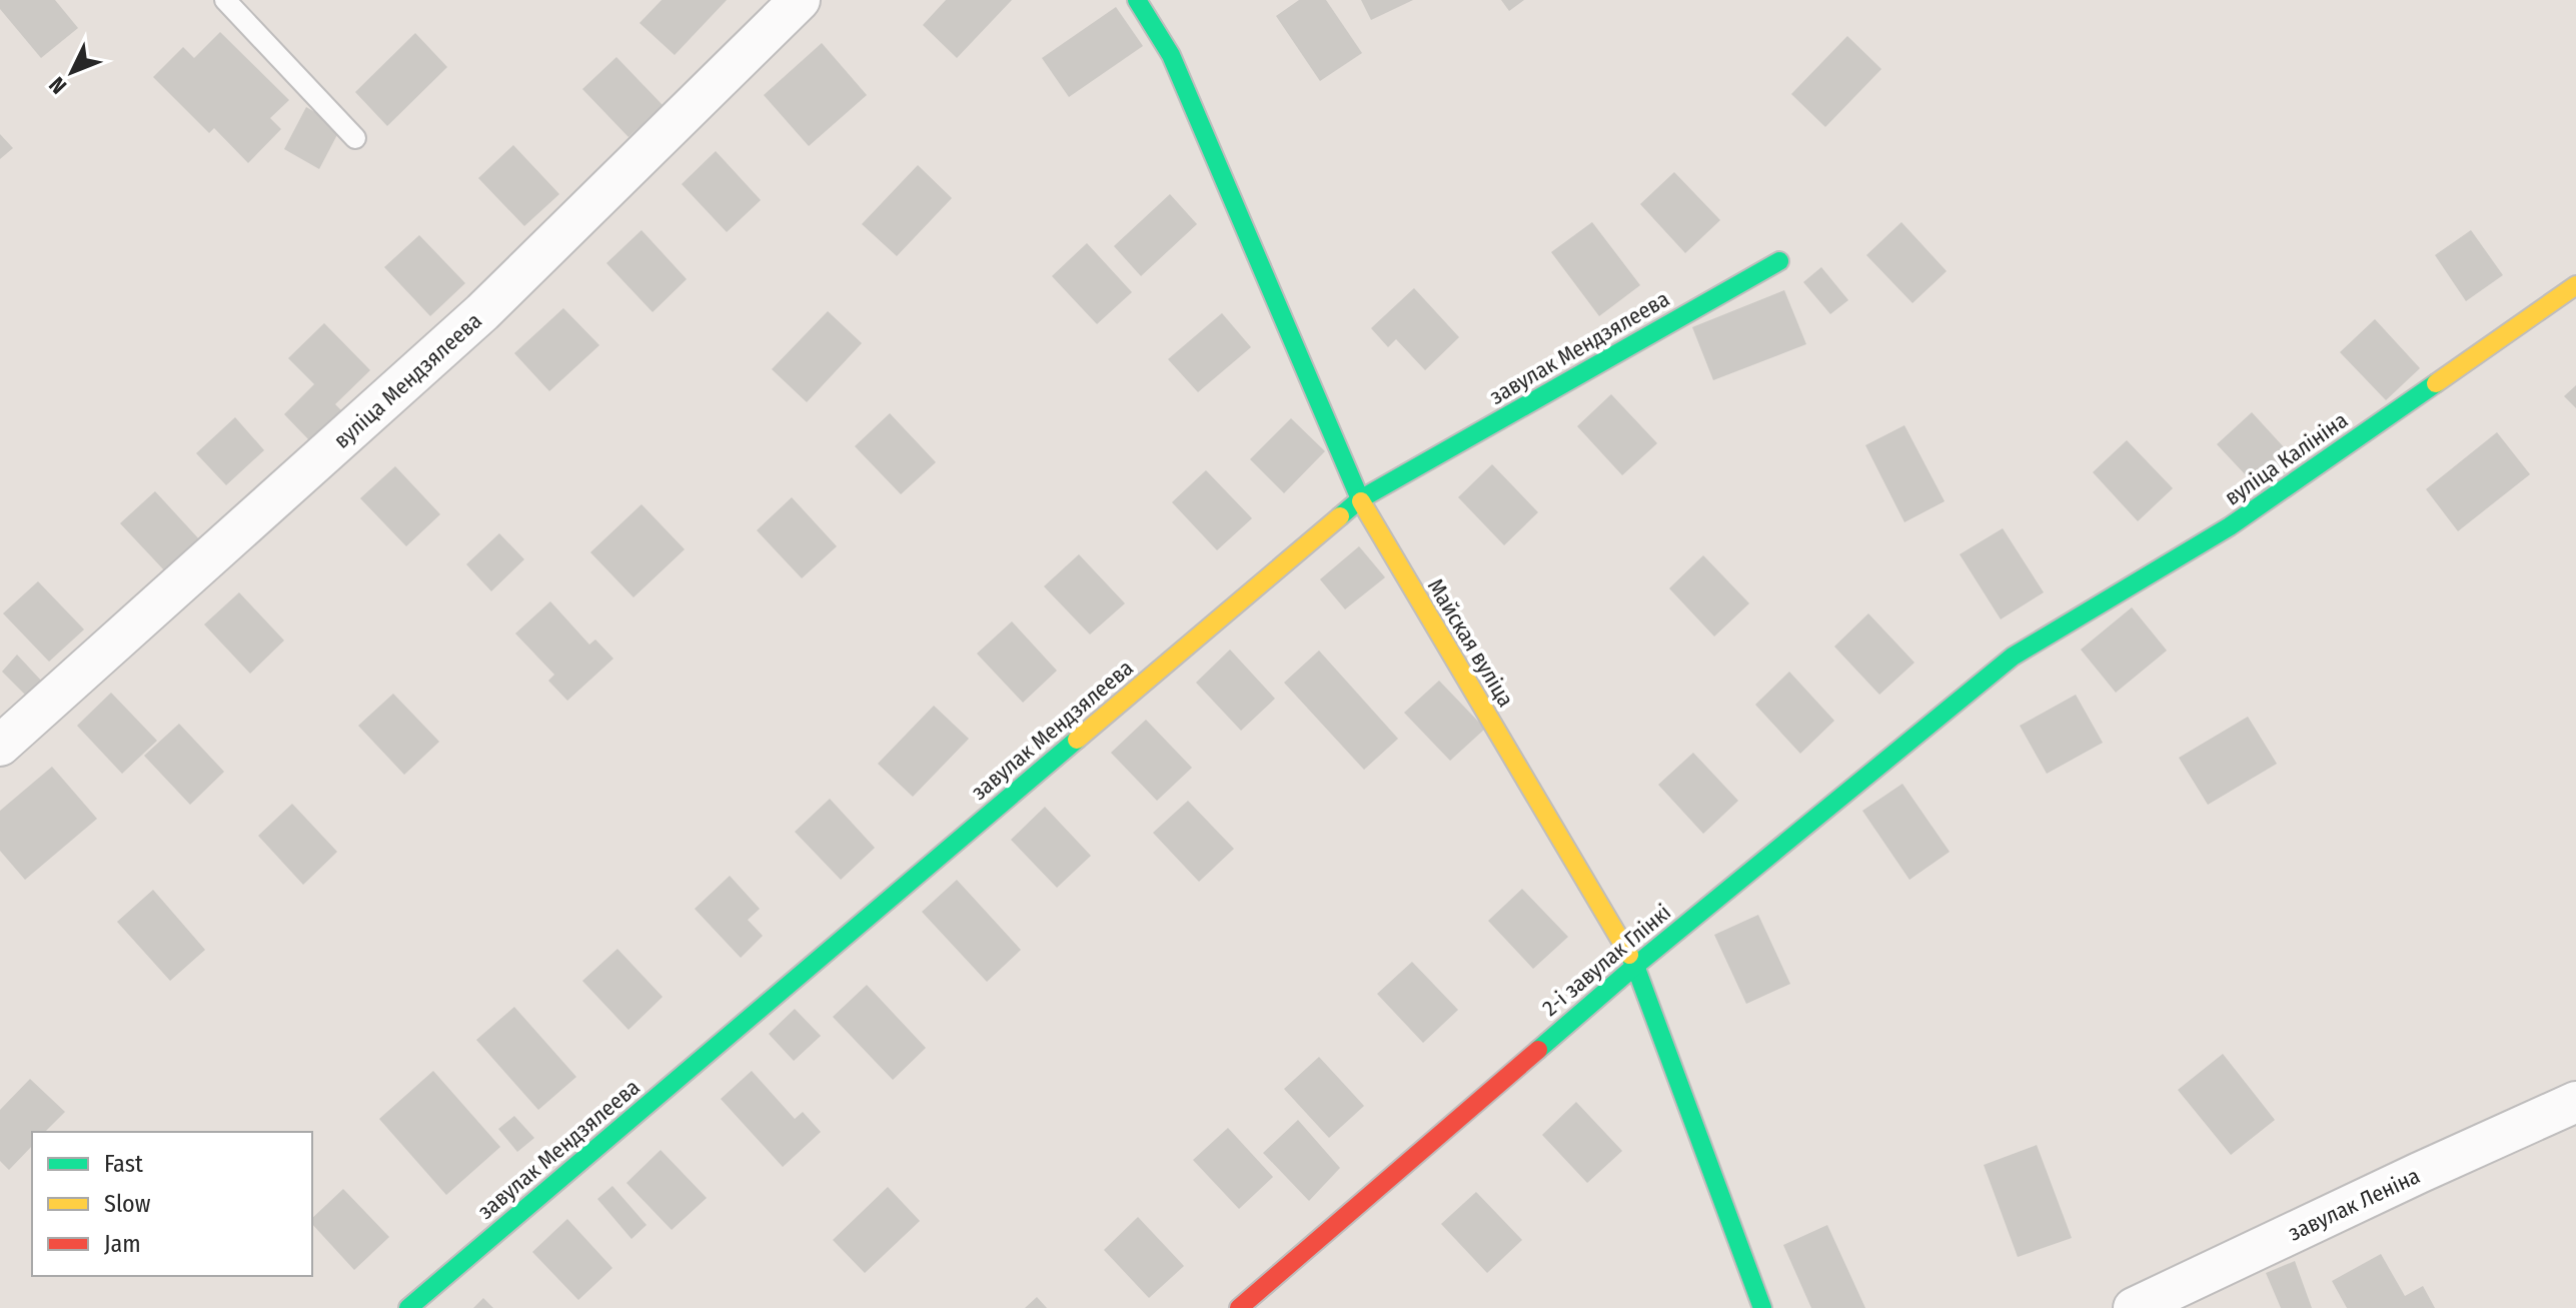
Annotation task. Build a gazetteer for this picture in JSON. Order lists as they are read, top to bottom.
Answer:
{
  "streets": {
    "street": [
      "завулак Мендзялеева",
      "вуліца Мендзялеева",
      "вуліца Калініна",
      "Майская вуліца",
      "2-і завулак Глінкі",
      "завулак Леніна"
    ]
  },
  "crossings": [
    ["завулак Мендзялеева", "Майская вуліца"],
    ["вуліца Калініна", "2-і завулак Глінкі"],
    ["Майская вуліца", "2-і завулак Глінкі"]
  ],
  "legend": ["Fast", "Slow", "Jam"],
  "north": "bottom left"
}
